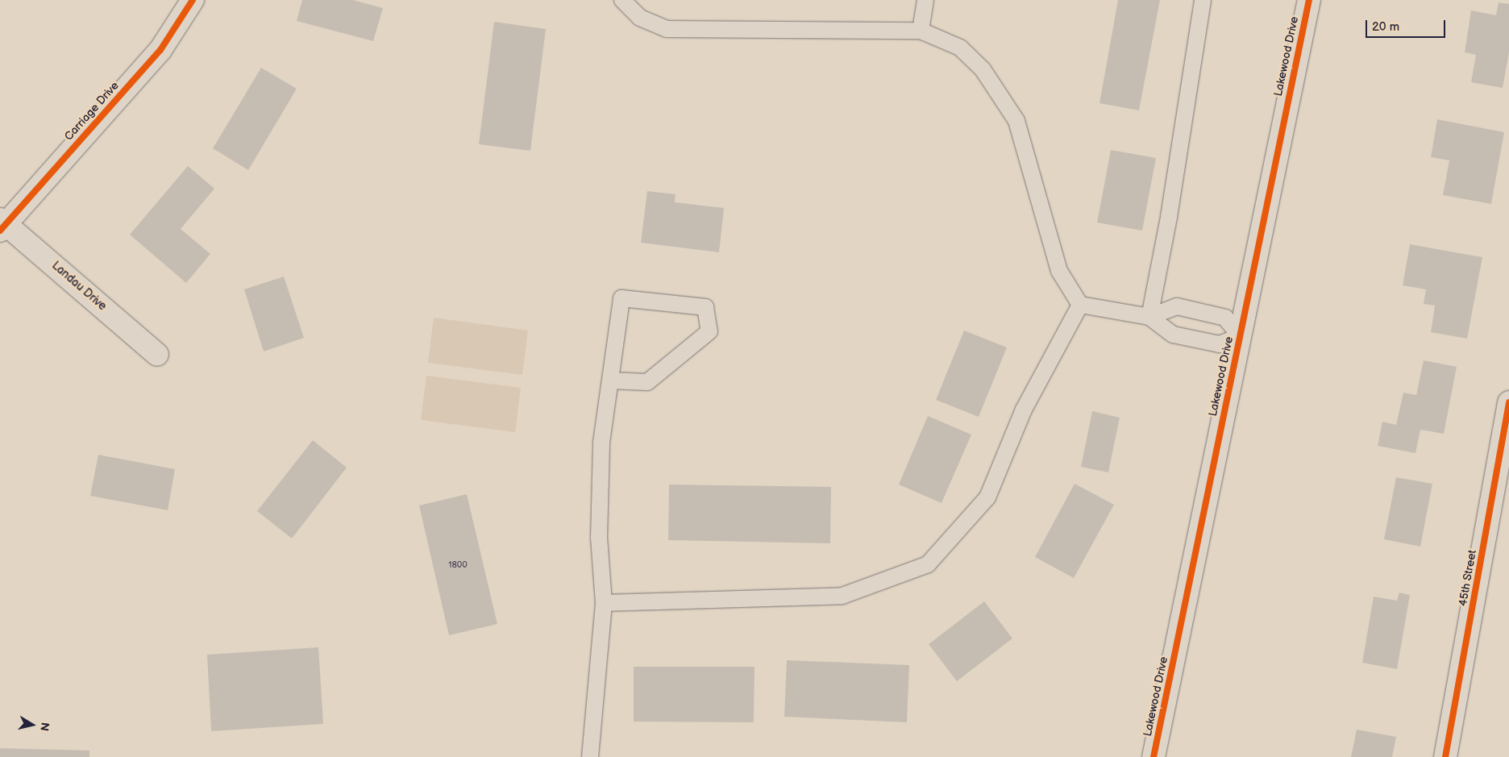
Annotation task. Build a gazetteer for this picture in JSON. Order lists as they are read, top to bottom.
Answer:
{
  "streets": {
    "street": [
      "Lakewood Drive",
      "Carriage Drive",
      "Landau Drive",
      "45th Street"
    ]
  },
  "crossings": [
    ["Carriage Drive", "Landau Drive"]
  ],
  "house_numbers": ["1800"],
  "scale_bar": "20 m",
  "north": "right"
}
